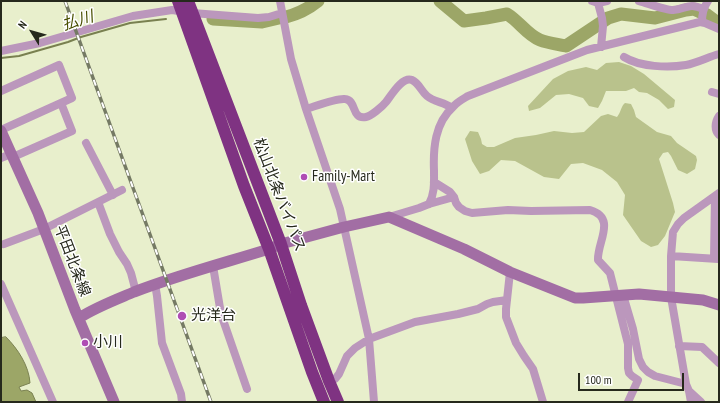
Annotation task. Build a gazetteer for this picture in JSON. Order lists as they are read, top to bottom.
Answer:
{
  "streets": {
    "highway": ["松山北条バイパス"],
    "street": ["平田北条線"]
  },
  "water": ["払川"],
  "places": ["Family-Mart", "光洋台", "小川"],
  "scale_bar": "100 m",
  "north": "top left"
}
